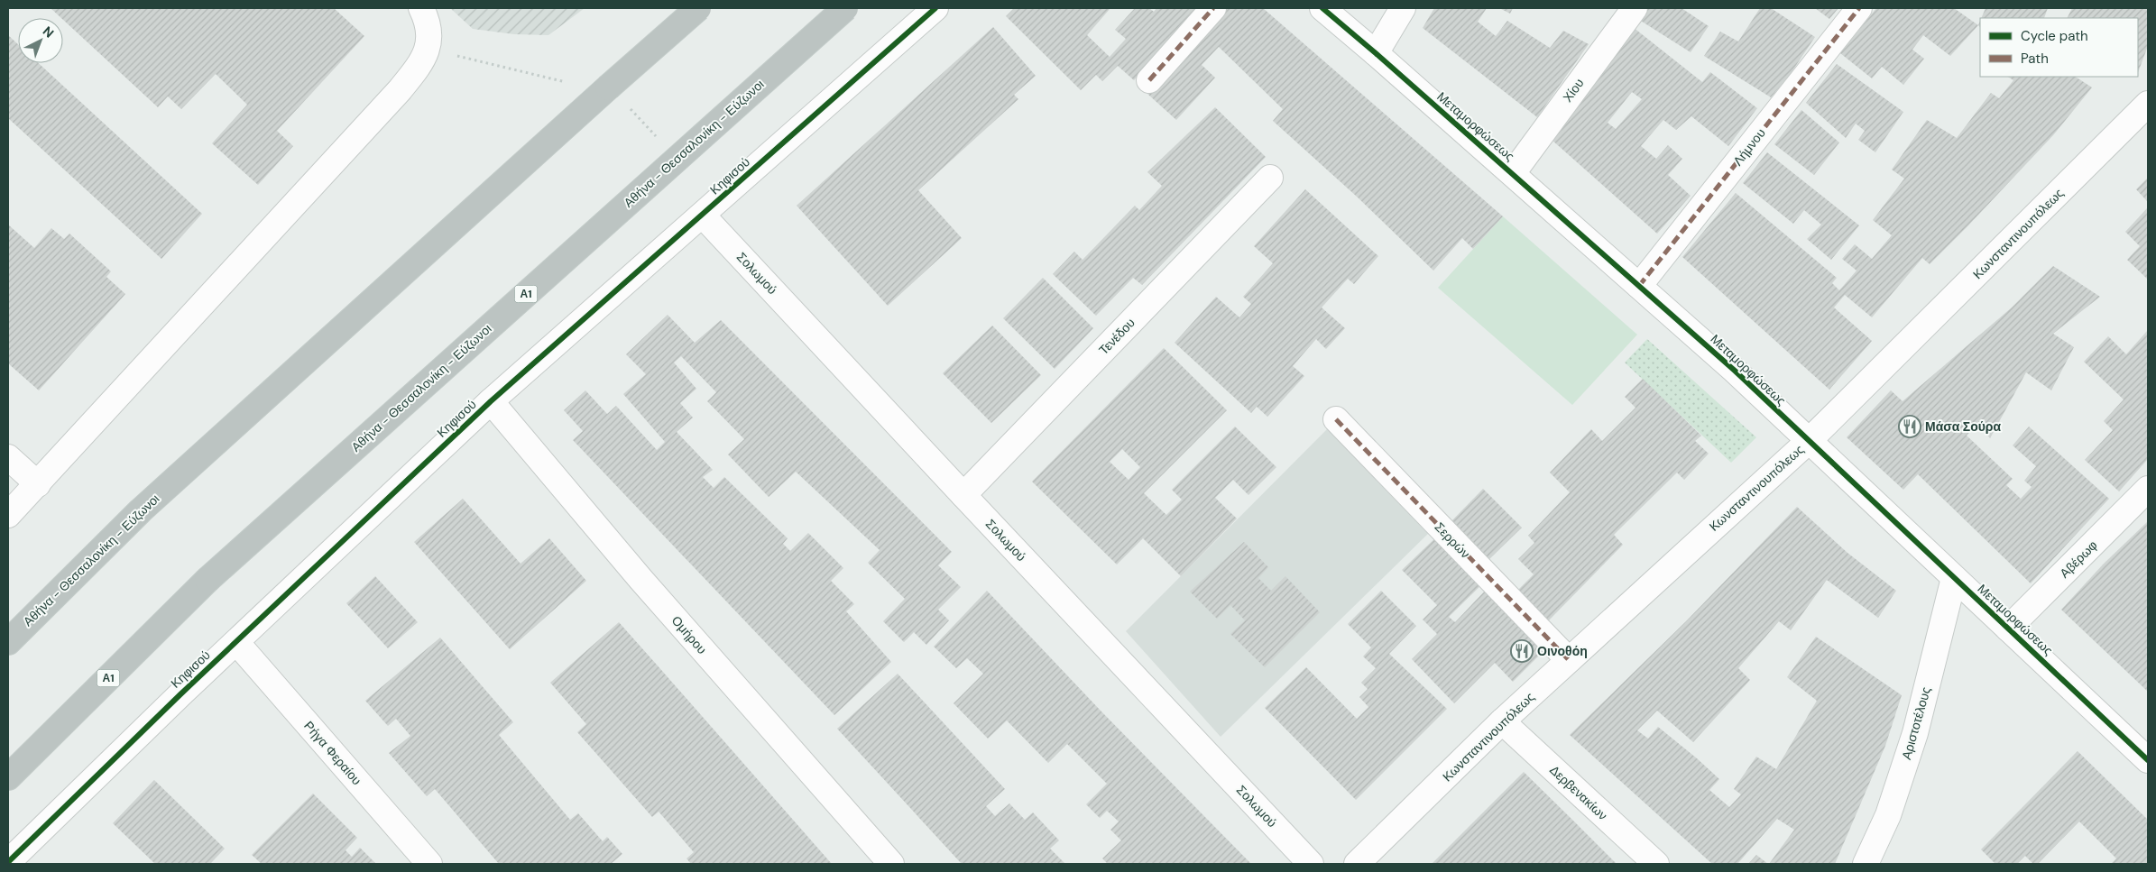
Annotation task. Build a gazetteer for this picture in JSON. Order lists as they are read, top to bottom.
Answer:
{
  "streets": {
    "highway": ["Αθήνα - Θεσσαλονίκη - Εύζωνοι", "Α1"],
    "street": [
      "Χίου",
      "Μεταμορφώσεως",
      "Λήμνου",
      "Κηφισού",
      "Κωνσταντινουπόλεως",
      "Σολωμού",
      "Τενέδου",
      "Σερρών",
      "Αβέρωφ",
      "Ομήρου",
      "Αριστοτέλους",
      "Ρήγα Φεραίου",
      "Δερβενακίων"
    ]
  },
  "crossings": [
    ["Χίου", "Μεταμορφώσεως"],
    ["Μεταμορφώσεως", "Λήμνου"],
    ["Μεταμορφώσεως", "Κωνσταντινουπόλεως"],
    ["Μεταμορφώσεως", "Αβέρωφ"],
    ["Μεταμορφώσεως", "Αριστοτέλους"],
    ["Κηφισού", "Σολωμού"],
    ["Κηφισού", "Ομήρου"],
    ["Κηφισού", "Ρήγα Φεραίου"],
    ["Κωνσταντινουπόλεως", "Σερρών"],
    ["Κωνσταντινουπόλεως", "Δερβενακίων"],
    ["Σολωμού", "Τενέδου"]
  ],
  "places": {
    "restaurant": ["Μάσα Σούρα", "Οινοθόη"]
  },
  "legend": ["Cycle path", "Path"],
  "north": "top right"
}
